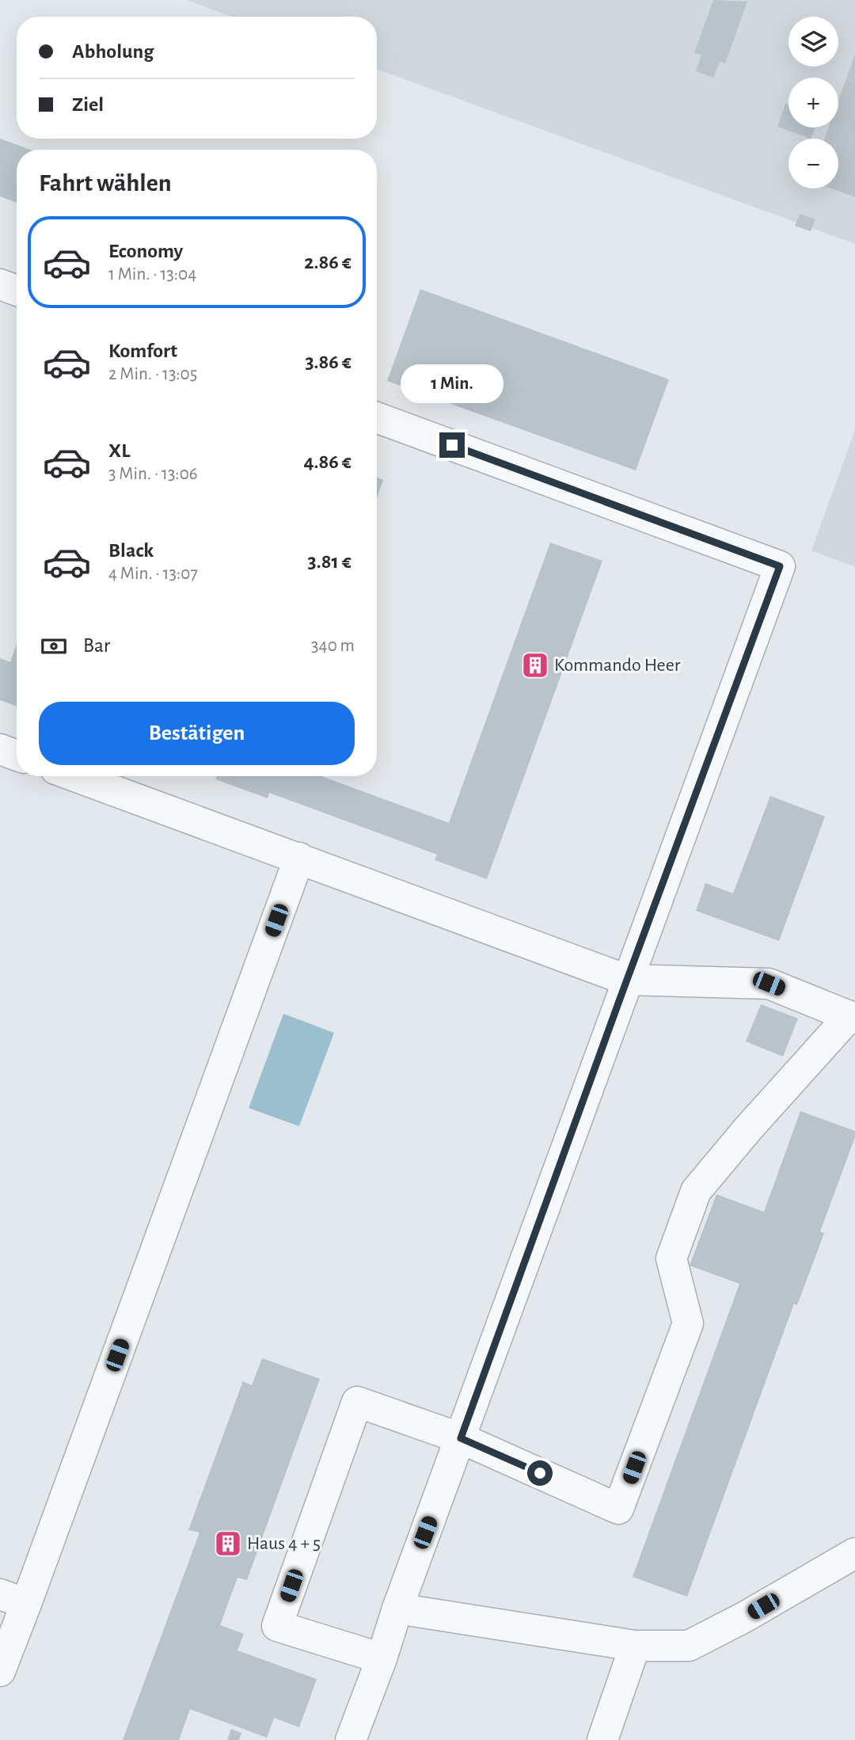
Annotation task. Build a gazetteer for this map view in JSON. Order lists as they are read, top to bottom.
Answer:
{
  "places": {
    "building": ["Kommando Heer", "Haus 4 + 5"]
  },
  "page": {
    "map_buttons": ["+", "−"],
    "banner": ["Abholung", "Ziel"],
    "heading": "Fahrt wählen",
    "list": [
      {
        "name": "Economy",
        "note": "1 Min. · 13:04",
        "value": "2.86 €"
      },
      {
        "name": "Komfort",
        "note": "2 Min. · 13:05",
        "value": "3.86 €"
      },
      {
        "name": "XL",
        "note": "3 Min. · 13:06",
        "value": "4.86 €"
      },
      {
        "name": "Black",
        "note": "4 Min. · 13:07",
        "value": "3.81 €"
      }
    ],
    "bubble": "1 Min.",
    "pay": ["Bar", "340 m"],
    "buttons": "Bestätigen"
  }
}
